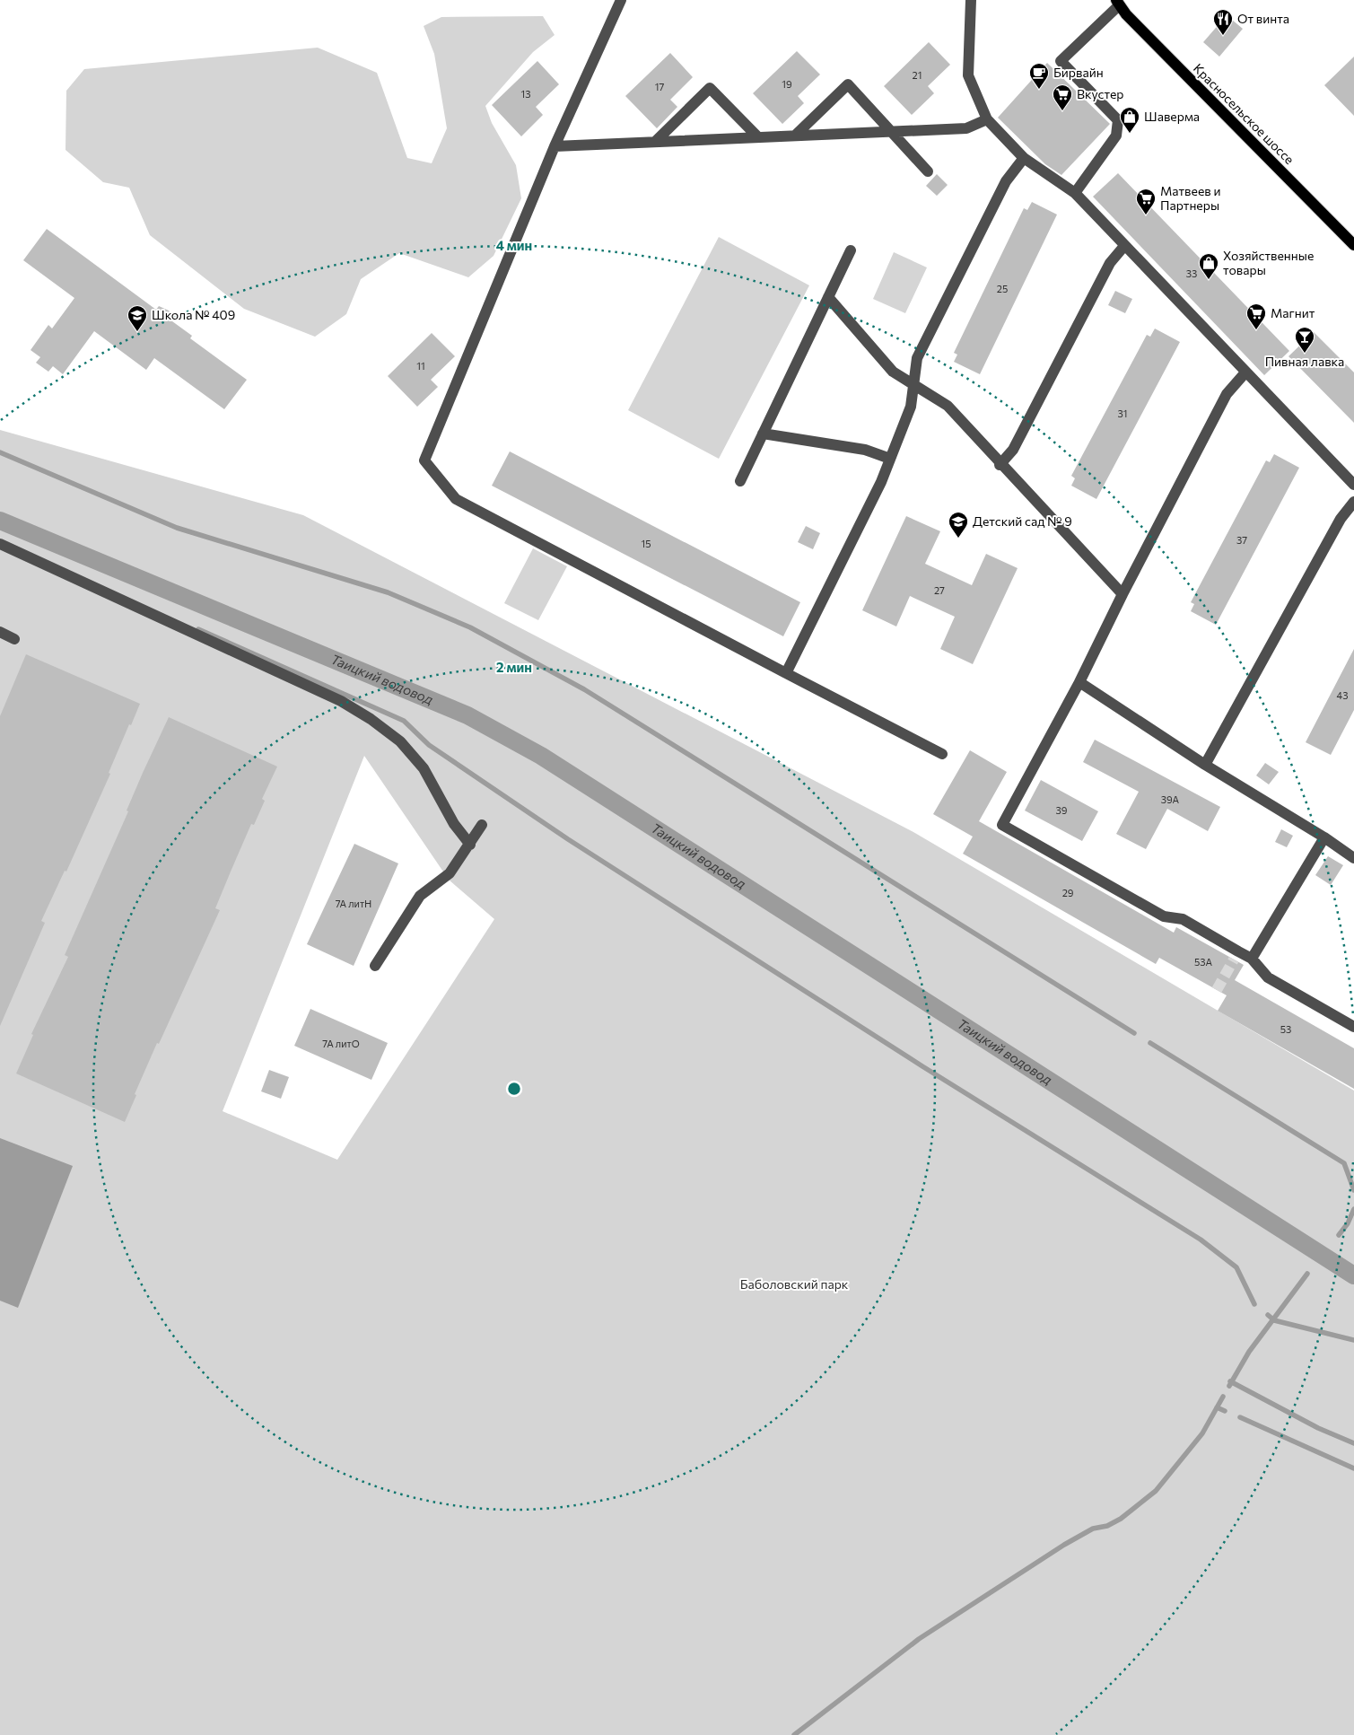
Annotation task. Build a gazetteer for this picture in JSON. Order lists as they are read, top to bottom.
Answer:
{
  "streets": {
    "main road": ["Красносельское шоссе"]
  },
  "water": ["Таицкий водовод"],
  "parks": ["Баболовский парк"],
  "places": {
    "restaurant": ["От винта"],
    "cafe": ["Бирвайн"],
    "supermarket": ["Вкустер", "Матвеев и Партнеры", "Магнит"],
    "shop": ["Шаверма", "Хозяйственные товары"],
    "school or university": ["Школа № 409", "Детский сад № 9"],
    "bar": ["Пивная лавка"]
  },
  "house_numbers": [
    "21",
    "19",
    "17",
    "13",
    "33",
    "25",
    "11",
    "31",
    "37",
    "15",
    "27",
    "43",
    "39А",
    "39",
    "29",
    "7А литН",
    "53А",
    "53",
    "7А литО"
  ],
  "rings": ["4 мин", "2 мин"]
}
